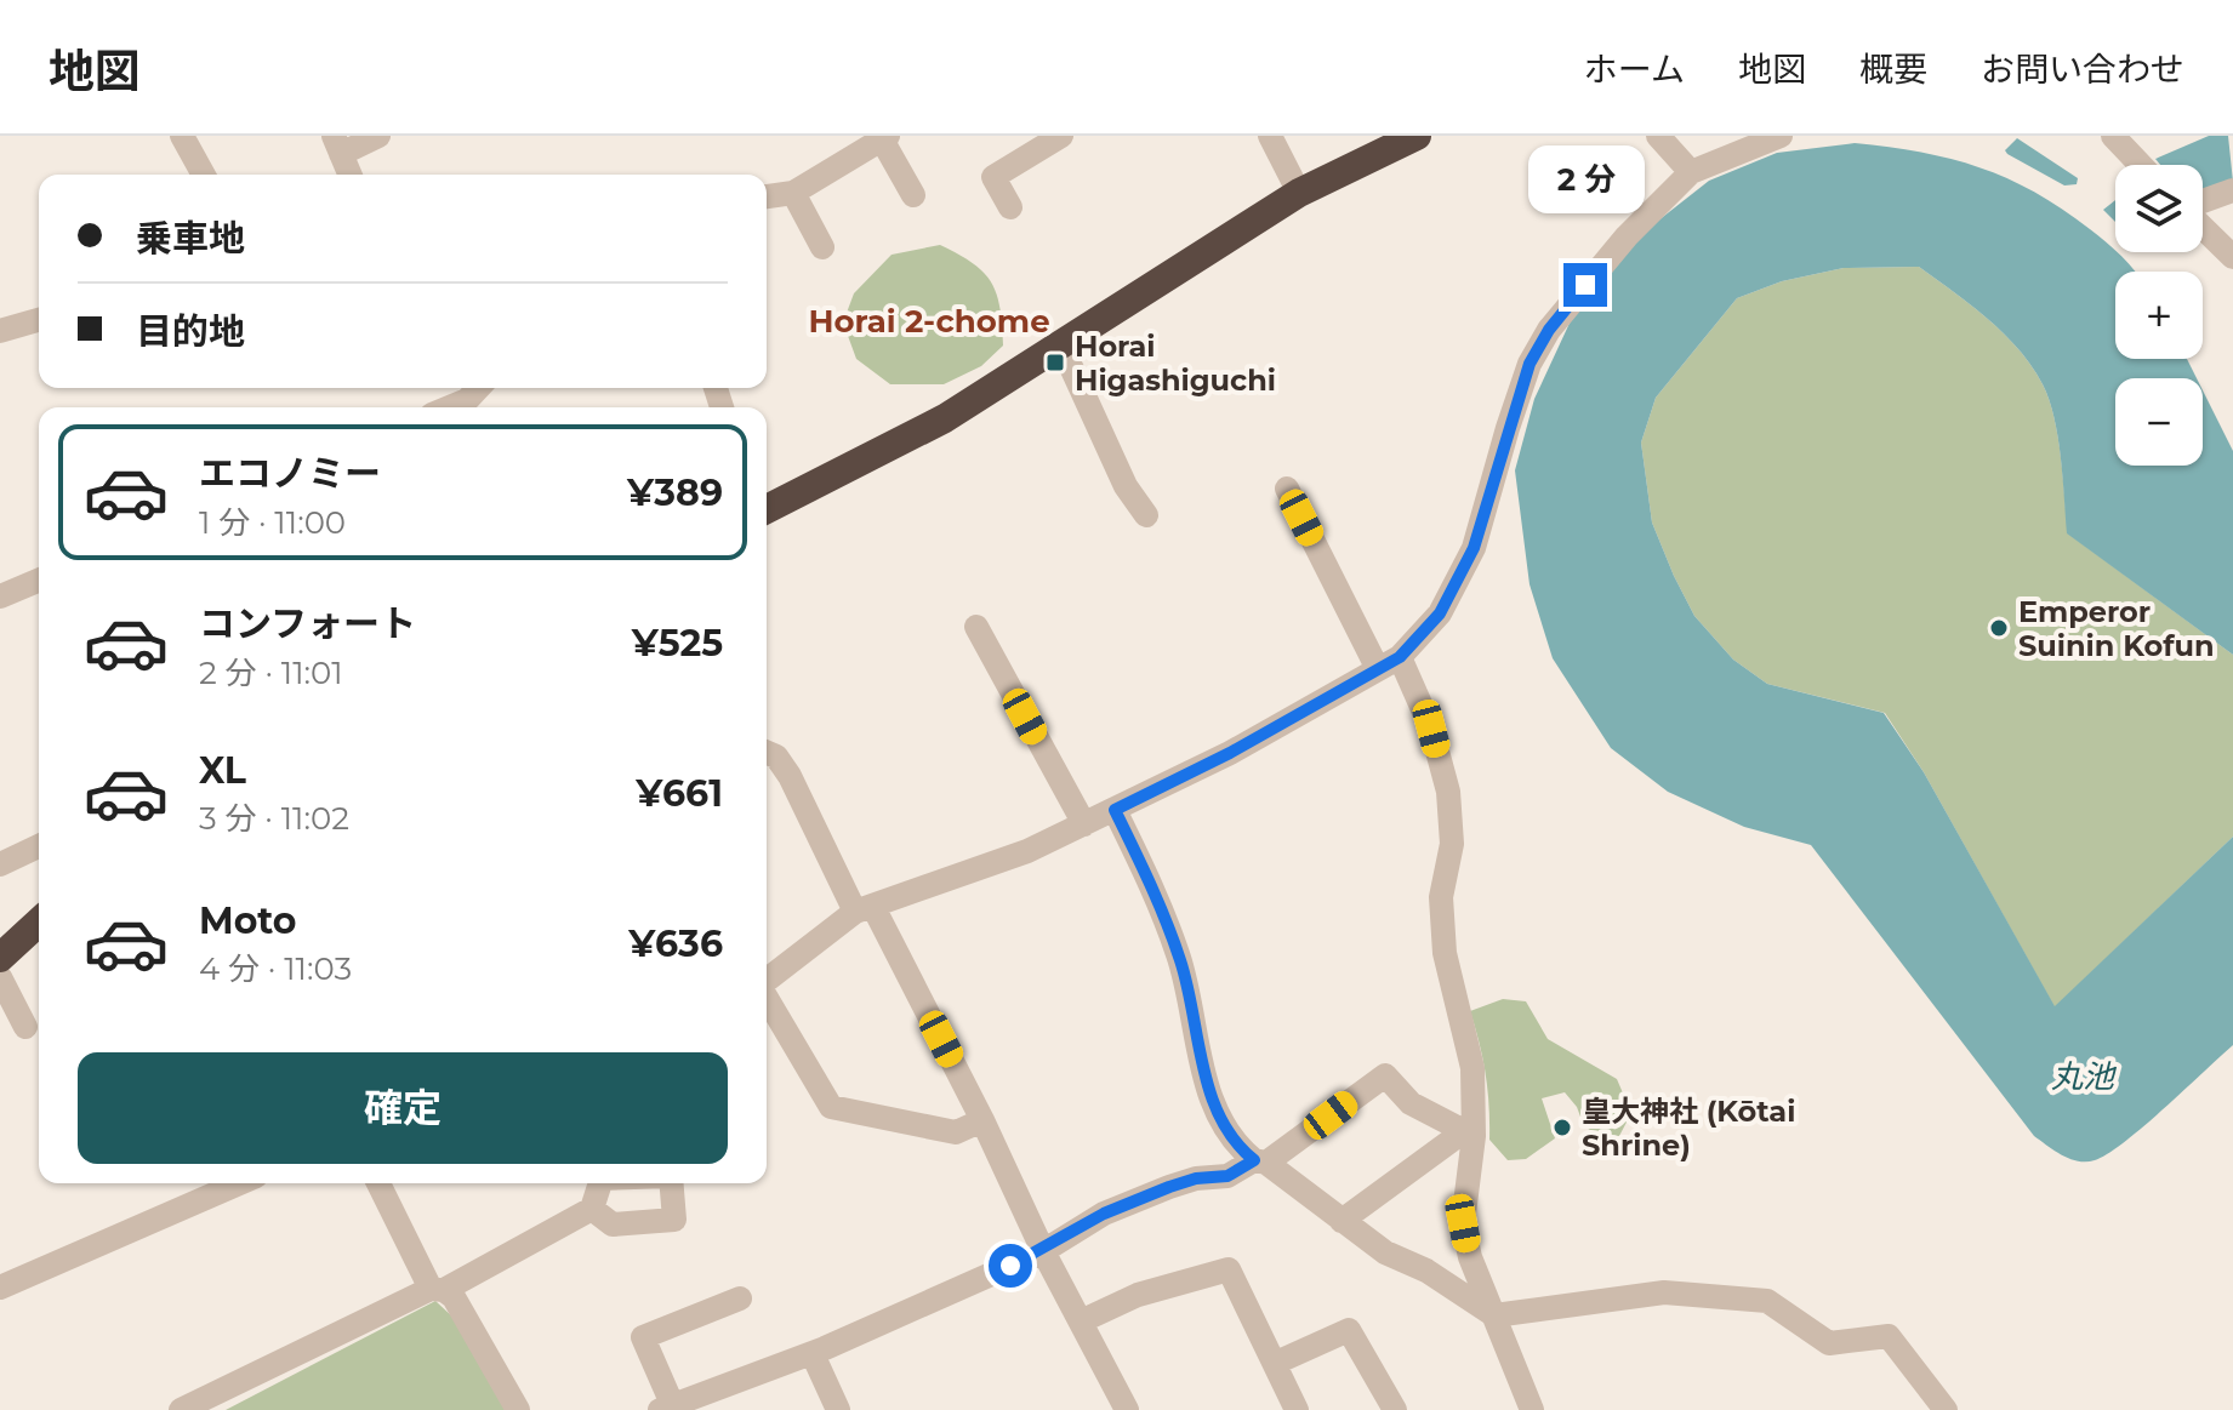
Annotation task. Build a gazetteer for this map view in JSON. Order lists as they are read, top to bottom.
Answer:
{
  "districts": ["Horai 2-chome"],
  "water": ["丸池"],
  "places": {
    "transit": ["Horai Higashiguchi"],
    "other": ["Emperor Suinin Kofun", "皇大神社 (Kōtai Shrine)"]
  },
  "page": {
    "header": "地図",
    "nav": [
      "ホーム",
      "地図",
      "概要",
      "お問い合わせ"
    ],
    "bubble": "2 分",
    "map_buttons": ["+", "−"],
    "banner": ["乗車地", "目的地"],
    "list": [
      {
        "name": "エコノミー",
        "note": "1 分 · 11:00",
        "value": "¥389"
      },
      {
        "name": "コンフォート",
        "note": "2 分 · 11:01",
        "value": "¥525"
      },
      {
        "name": "XL",
        "note": "3 分 · 11:02",
        "value": "¥661"
      },
      {
        "name": "Moto",
        "note": "4 分 · 11:03",
        "value": "¥636"
      }
    ],
    "buttons": "確定"
  }
}
